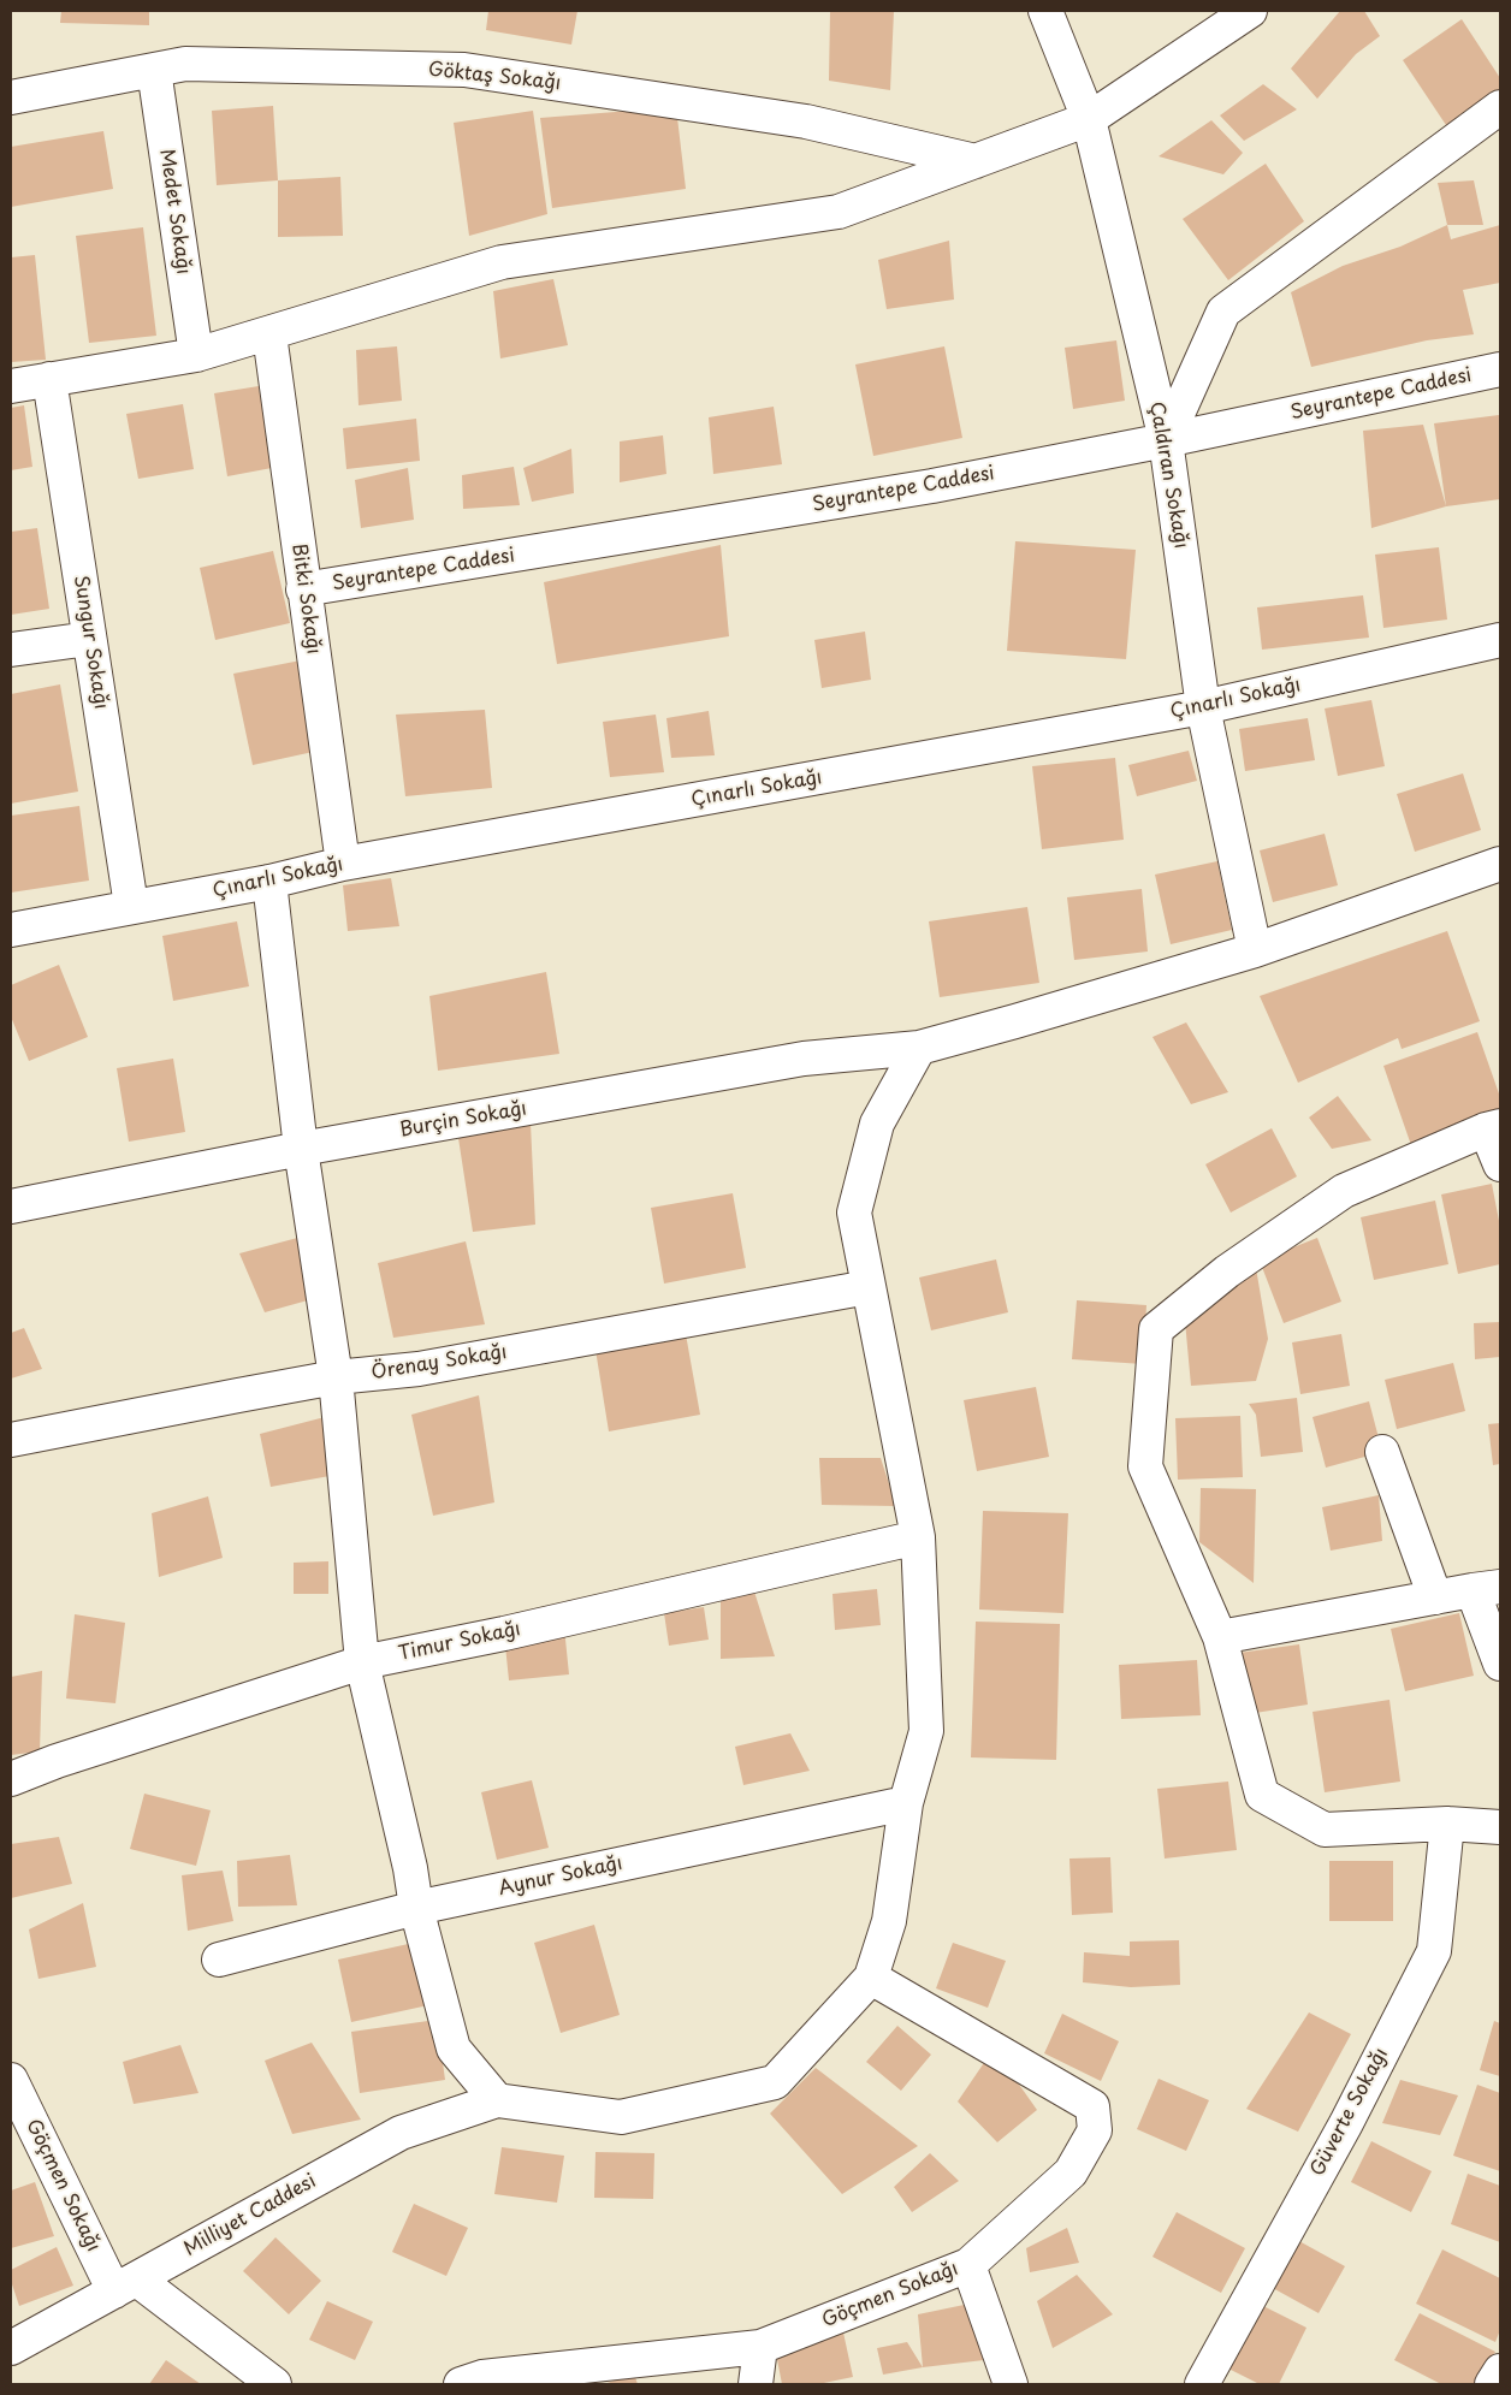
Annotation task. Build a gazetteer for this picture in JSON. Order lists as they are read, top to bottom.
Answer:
{
  "streets": {
    "street": [
      "Göktaş Sokağı",
      "Medet Sokağı",
      "Seyrantepe Caddesi",
      "Çaldıran Sokağı",
      "Bitki Sokağı",
      "Sungur Sokağı",
      "Çınarlı Sokağı",
      "Burçin Sokağı",
      "Örenay Sokağı",
      "Timur Sokağı",
      "Aynur Sokağı",
      "Güverte Sokağı",
      "Göçmen Sokağı",
      "Milliyet Caddesi"
    ]
  },
  "crossings": [
    ["Göktaş Sokağı", "Medet Sokağı"],
    ["Seyrantepe Caddesi", "Çaldıran Sokağı"],
    ["Seyrantepe Caddesi", "Bitki Sokağı"],
    ["Çaldıran Sokağı", "Çınarlı Sokağı"],
    ["Çaldıran Sokağı", "Burçin Sokağı"],
    ["Bitki Sokağı", "Çınarlı Sokağı"],
    ["Sungur Sokağı", "Çınarlı Sokağı"],
    ["Göçmen Sokağı", "Milliyet Caddesi"]
  ]
}
